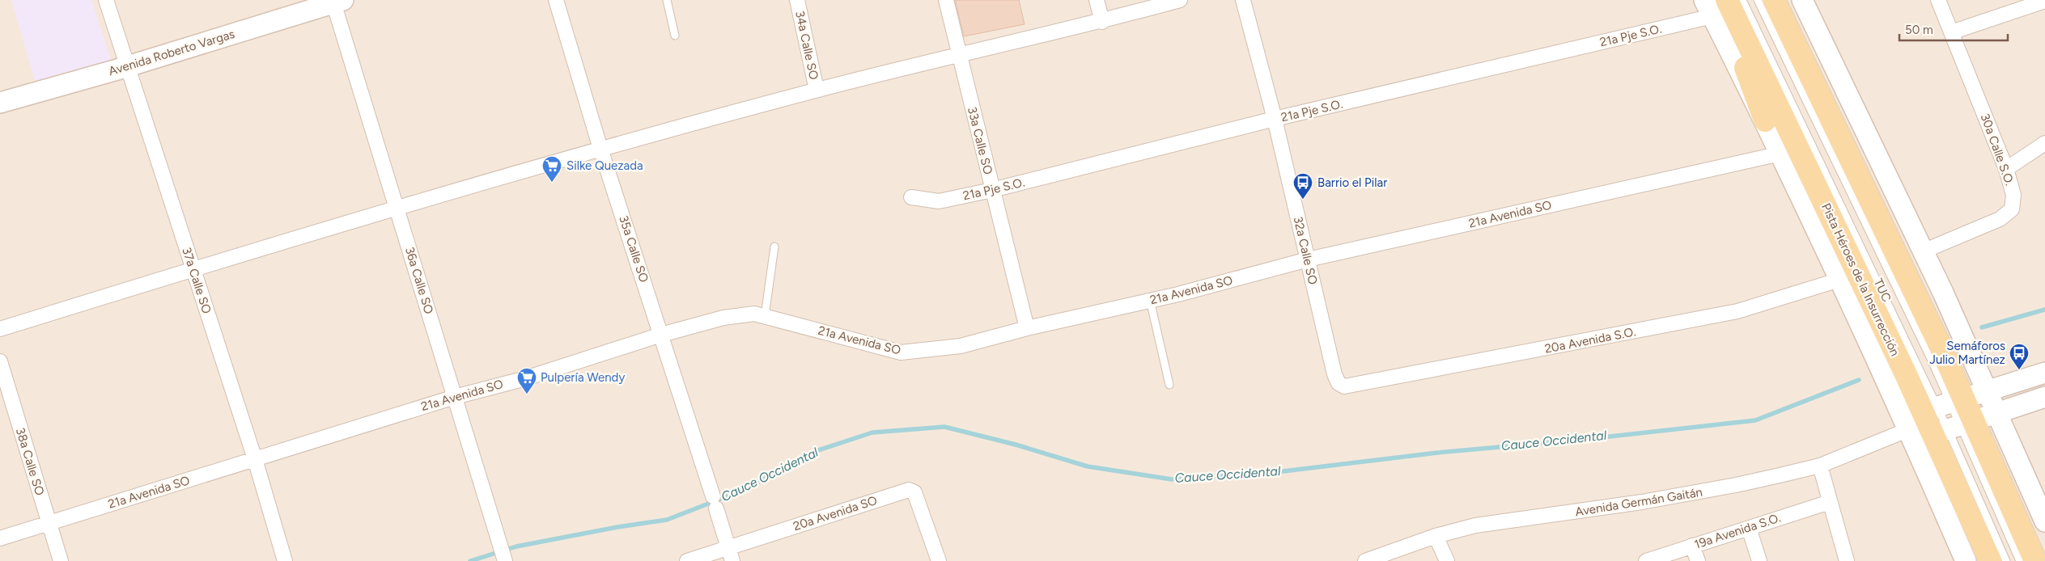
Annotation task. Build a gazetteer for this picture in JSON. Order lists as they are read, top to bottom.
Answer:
{
  "streets": {
    "main road": ["Pista Héroes de la Insurrección"],
    "street": [
      "21a Pje S.O.",
      "34a Calle SO",
      "Avenida Roberto Vargas",
      "33a Calle SO",
      "30a Calle S.O.",
      "21a Avenida SO",
      "35a Calle SO",
      "32a Calle SO",
      "37a Calle SO",
      "36a Calle SO",
      "20a Avenida S.O.",
      "38a Calle SO",
      "Avenida Germán Gaitán",
      "20a Avenida SO",
      "19a Avenida S.O."
    ],
    "lane": ["TUC"]
  },
  "crossings": [
    ["21a Pje S.O.", "33a Calle SO"],
    ["21a Pje S.O.", "32a Calle SO"],
    ["Avenida Roberto Vargas", "37a Calle SO"],
    ["Avenida Roberto Vargas", "36a Calle SO"],
    ["33a Calle SO", "21a Avenida SO"],
    ["21a Avenida SO", "35a Calle SO"],
    ["21a Avenida SO", "32a Calle SO"],
    ["21a Avenida SO", "Pista Héroes de la Insurrección"],
    ["21a Avenida SO", "37a Calle SO"],
    ["21a Avenida SO", "36a Calle SO"],
    ["21a Avenida SO", "38a Calle SO"],
    ["35a Calle SO", "20a Avenida SO"],
    ["32a Calle SO", "20a Avenida S.O."],
    ["Pista Héroes de la Insurrección", "TUC"],
    ["Pista Héroes de la Insurrección", "20a Avenida S.O."],
    ["Pista Héroes de la Insurrección", "Avenida Germán Gaitán"]
  ],
  "water": ["Cauce Occidental"],
  "places": {
    "supermarket": ["Silke Quezada", "Pulpería Wendy"],
    "bus stop": ["Barrio el Pilar", "Semáforos Julio Martínez"]
  },
  "scale_bar": "50 m"
}
